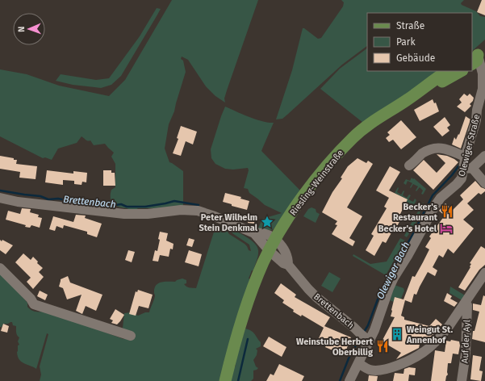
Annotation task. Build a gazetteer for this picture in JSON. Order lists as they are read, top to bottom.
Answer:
{
  "streets": {
    "main road": ["Riesling-Weinstraße"],
    "street": ["Olewiger Straße", "Brettenbach", "Auf der Ayl"]
  },
  "crossings": [
    ["Olewiger Straße", "Brettenbach"],
    ["Riesling-Weinstraße", "Brettenbach"]
  ],
  "water": ["Brettenbach", "Olewiger Bach"],
  "places": {
    "restaurant": ["Becker's Restaurant", "Weinstube Herbert Oberbillig"],
    "place": ["Peter Wilhelm Stein Denkmal"],
    "hotel": ["Becker's Hotel"],
    "building": ["Weingut St. Annenhof"]
  },
  "legend": ["Straße", "Park", "Gebäude"],
  "north": "left"
}
